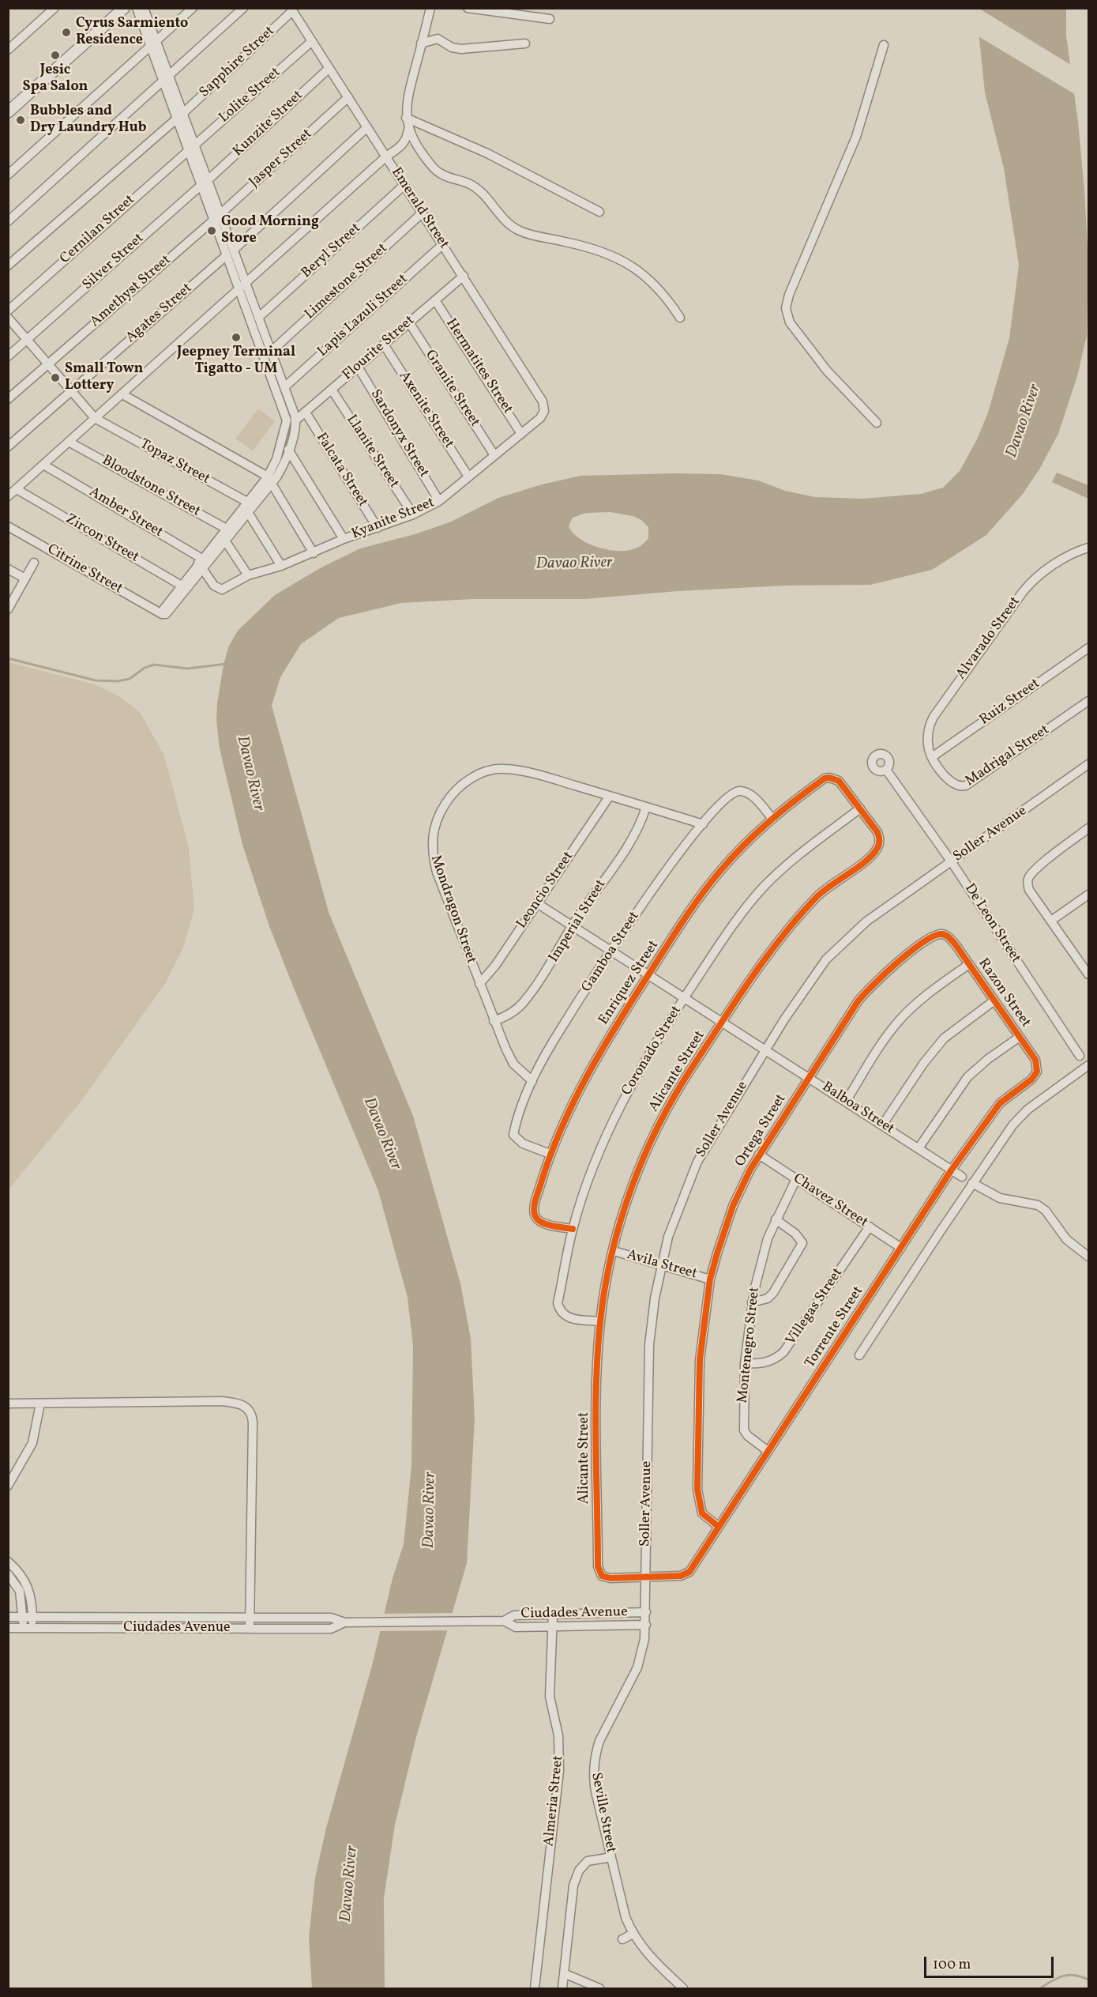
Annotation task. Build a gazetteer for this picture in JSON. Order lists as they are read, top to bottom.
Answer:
{
  "streets": {
    "street": [
      "Sapphire Street",
      "Lolite Street",
      "Kunzite Street",
      "Jasper Street",
      "Emerald Street",
      "Cernilan Street",
      "Beryl Street",
      "Silver Street",
      "Limestone Street",
      "Amethyst Street",
      "Agates Street",
      "Lapis Lazuli Street",
      "Flourite Street",
      "Hermatites Street",
      "Granite Street",
      "Axenite Street",
      "Sardonyx Street",
      "Llanite Street",
      "Topaz Street",
      "Falcata Street",
      "Bloodstone Street",
      "Amber Street",
      "Kyanite Street",
      "Zircon Street",
      "Citrine Street",
      "Alvarado Street",
      "Ruiz Street",
      "Madrigal Street",
      "Soller Avenue",
      "Leoncio Street",
      "Mondragon Street",
      "Imperial Street",
      "De Leon Street",
      "Gamboa Street",
      "Enriquez Street",
      "Razon Street",
      "Coronado Street",
      "Alicante Street",
      "Balboa Street",
      "Ortega Street",
      "Chavez Street",
      "Avila Street",
      "Villegas Street",
      "Torrente Street",
      "Montenegro Street",
      "Ciudades Avenue",
      "Almeria Street",
      "Seville Street"
    ]
  },
  "crossings": [
    ["Sapphire Street", "Emerald Street"],
    ["Lolite Street", "Emerald Street"],
    ["Lolite Street", "Cernilan Street"],
    ["Kunzite Street", "Emerald Street"],
    ["Kunzite Street", "Silver Street"],
    ["Jasper Street", "Emerald Street"],
    ["Jasper Street", "Amethyst Street"],
    ["Emerald Street", "Beryl Street"],
    ["Emerald Street", "Limestone Street"],
    ["Emerald Street", "Agates Street"],
    ["Emerald Street", "Lapis Lazuli Street"],
    ["Emerald Street", "Flourite Street"],
    ["Emerald Street", "Kyanite Street"],
    ["Flourite Street", "Hermatites Street"],
    ["Flourite Street", "Granite Street"],
    ["Flourite Street", "Axenite Street"],
    ["Flourite Street", "Sardonyx Street"],
    ["Flourite Street", "Llanite Street"],
    ["Flourite Street", "Falcata Street"],
    ["Hermatites Street", "Kyanite Street"],
    ["Granite Street", "Kyanite Street"],
    ["Axenite Street", "Kyanite Street"],
    ["Sardonyx Street", "Kyanite Street"],
    ["Llanite Street", "Kyanite Street"],
    ["Falcata Street", "Kyanite Street"],
    ["Amber Street", "Kyanite Street"],
    ["Zircon Street", "Citrine Street"],
    ["Alvarado Street", "Ruiz Street"],
    ["Alvarado Street", "Madrigal Street"],
    ["Ruiz Street", "Madrigal Street"],
    ["Soller Avenue", "De Leon Street"],
    ["Soller Avenue", "Alicante Street"],
    ["Soller Avenue", "Balboa Street"],
    ["Soller Avenue", "Avila Street"],
    ["Soller Avenue", "Torrente Street"],
    ["Soller Avenue", "Ciudades Avenue"],
    ["Soller Avenue", "Seville Street"],
    ["Leoncio Street", "Mondragon Street"],
    ["Leoncio Street", "Balboa Street"],
    ["Mondragon Street", "Imperial Street"],
    ["Mondragon Street", "Gamboa Street"],
    ["Imperial Street", "Balboa Street"],
    ["Gamboa Street", "Enriquez Street"],
    ["Gamboa Street", "Balboa Street"],
    ["Enriquez Street", "Coronado Street"],
    ["Enriquez Street", "Alicante Street"],
    ["Enriquez Street", "Balboa Street"],
    ["Razon Street", "Ortega Street"],
    ["Razon Street", "Torrente Street"],
    ["Coronado Street", "Alicante Street"],
    ["Coronado Street", "Balboa Street"],
    ["Alicante Street", "Balboa Street"],
    ["Alicante Street", "Avila Street"],
    ["Alicante Street", "Torrente Street"],
    ["Balboa Street", "Ortega Street"],
    ["Balboa Street", "Torrente Street"],
    ["Ortega Street", "Chavez Street"],
    ["Ortega Street", "Avila Street"],
    ["Ortega Street", "Torrente Street"],
    ["Chavez Street", "Villegas Street"],
    ["Chavez Street", "Torrente Street"],
    ["Chavez Street", "Montenegro Street"],
    ["Villegas Street", "Montenegro Street"],
    ["Torrente Street", "Montenegro Street"],
    ["Ciudades Avenue", "Almeria Street"],
    ["Ciudades Avenue", "Seville Street"]
  ],
  "water": ["Davao River"],
  "places": [
    "Cyrus Sarmiento Residence",
    "Jesic Spa Salon",
    "Bubbles and Dry Laundry Hub",
    "Good Morning Store",
    "Jeepney Terminal Tigatto - UM",
    "Small Town Lottery"
  ],
  "scale_bar": "100 m"
}
